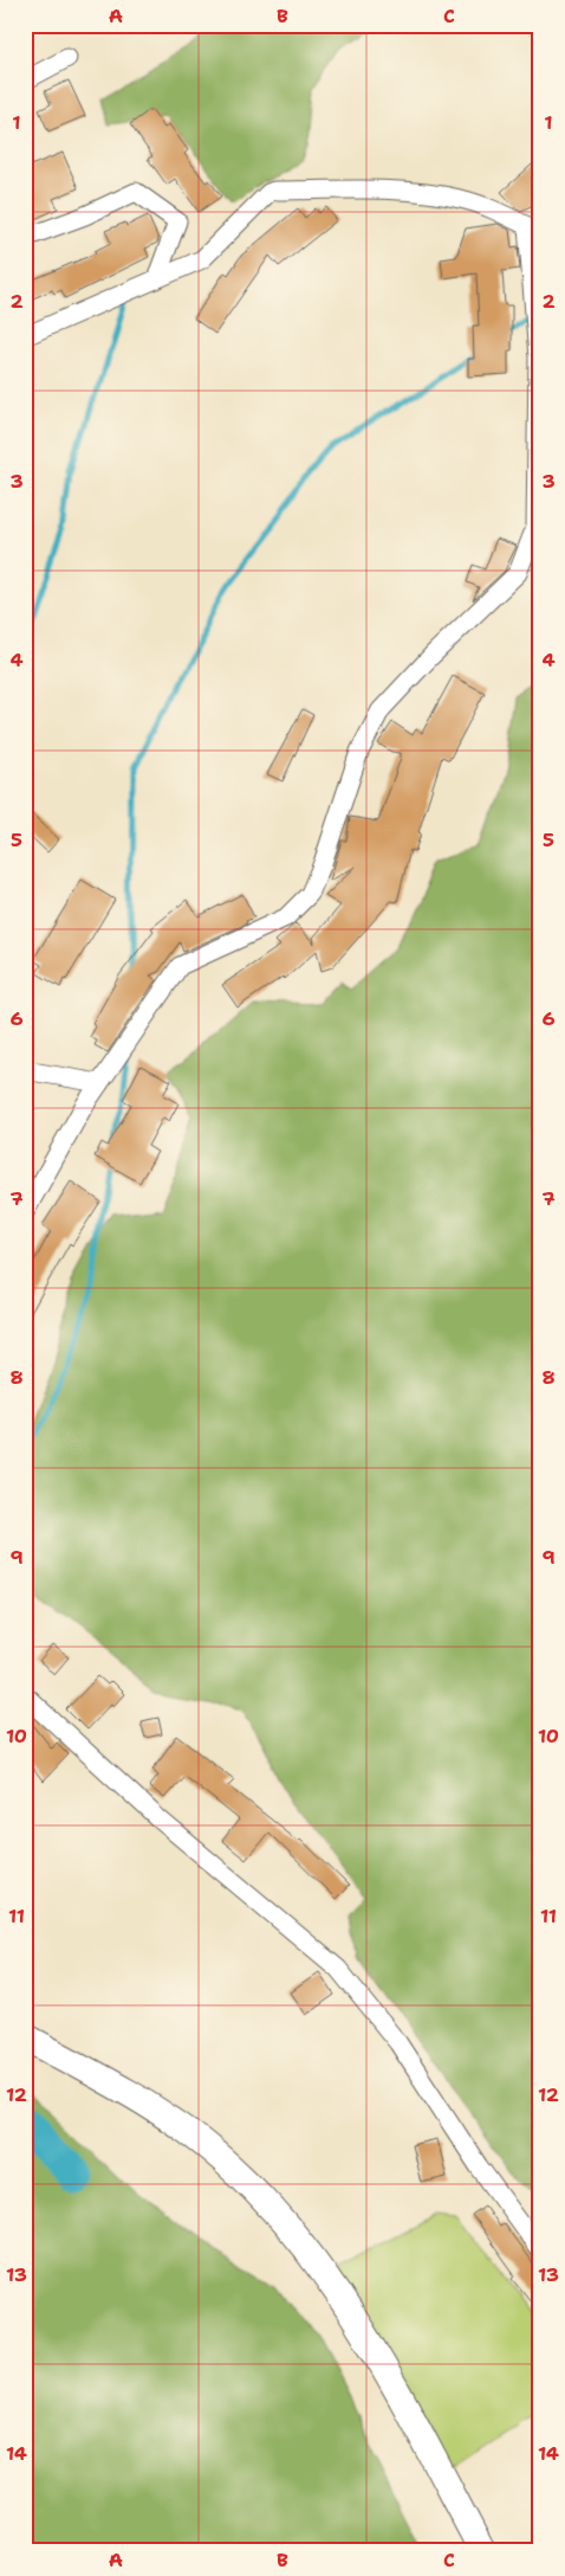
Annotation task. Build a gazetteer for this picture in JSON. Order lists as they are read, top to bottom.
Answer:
{
  "grid": {
    "columns": ["A", "B", "C"],
    "rows": [
      "1",
      "2",
      "3",
      "4",
      "5",
      "6",
      "7",
      "8",
      "9",
      "10",
      "11",
      "12",
      "13",
      "14"
    ]
  }
}
